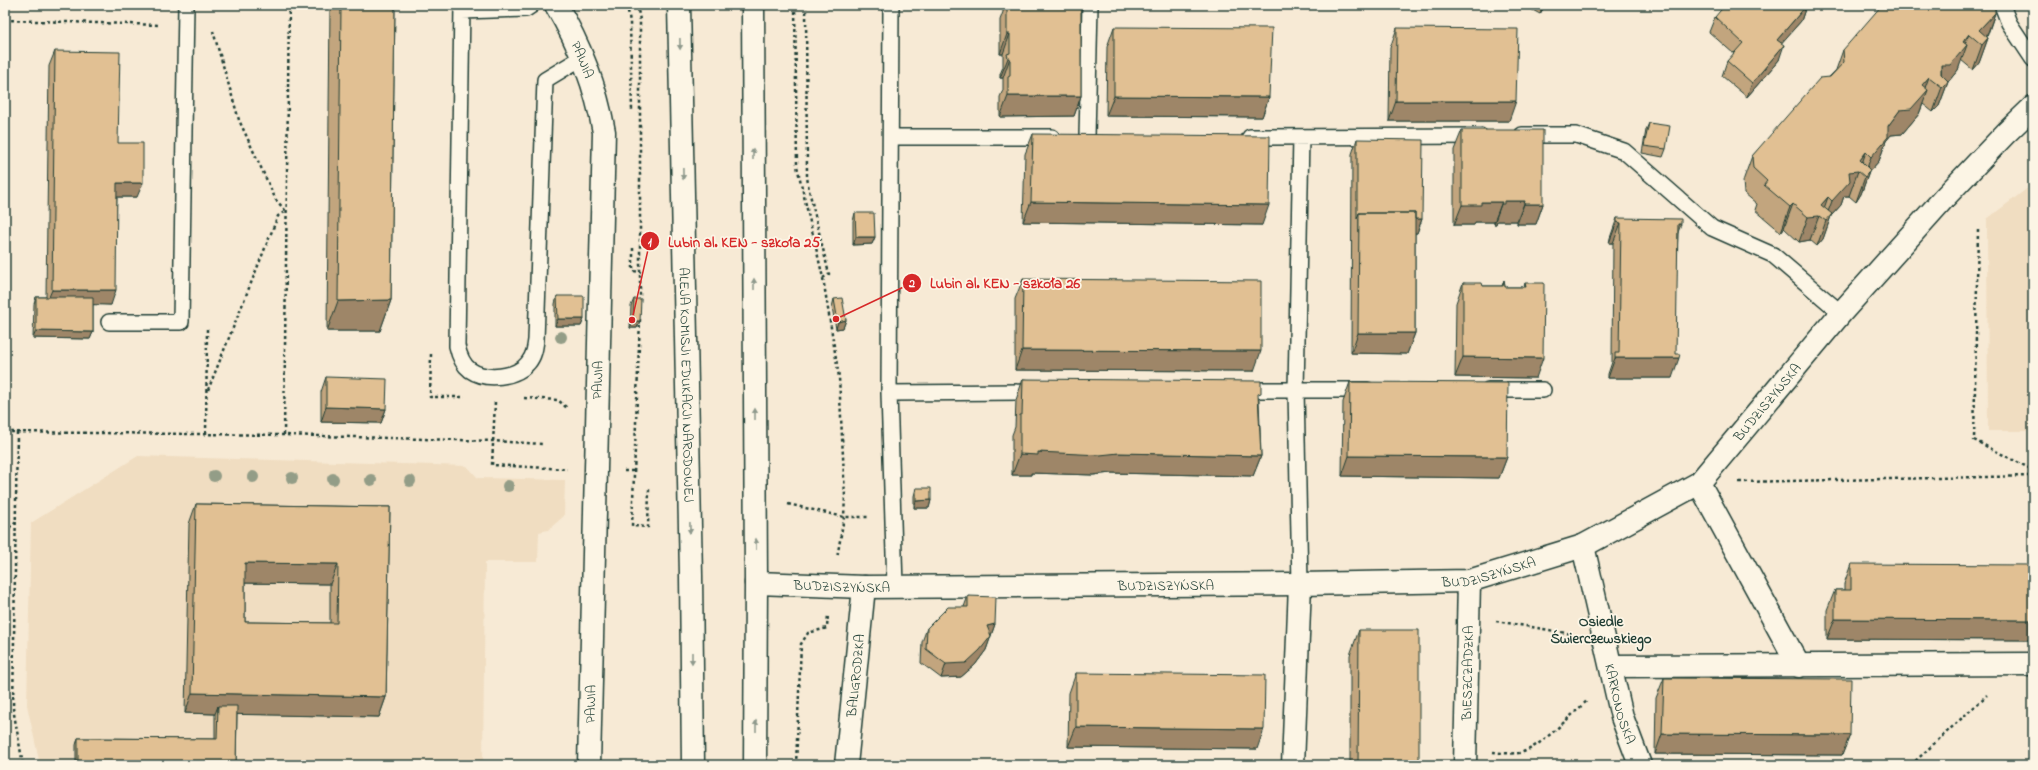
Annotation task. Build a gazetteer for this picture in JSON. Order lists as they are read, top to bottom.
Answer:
{
  "streets": {
    "street": [
      "PAWIA",
      "ALEJA KOMISJI EDUKACJI NARODOWEJ",
      "BUDZISZYŃSKA",
      "BIESZCZADZKA",
      "BALIGRODZKA",
      "KARKONOSKA"
    ]
  },
  "crossings": [
    ["BUDZISZYŃSKA", "BIESZCZADZKA"],
    ["BUDZISZYŃSKA", "BALIGRODZKA"],
    ["BUDZISZYŃSKA", "KARKONOSKA"]
  ],
  "districts": ["Osiedle Świerczewskiego"],
  "places": ["Lubin al. KEN - szkoła 26", "Lubin al. KEN - szkoła 25"]
}
